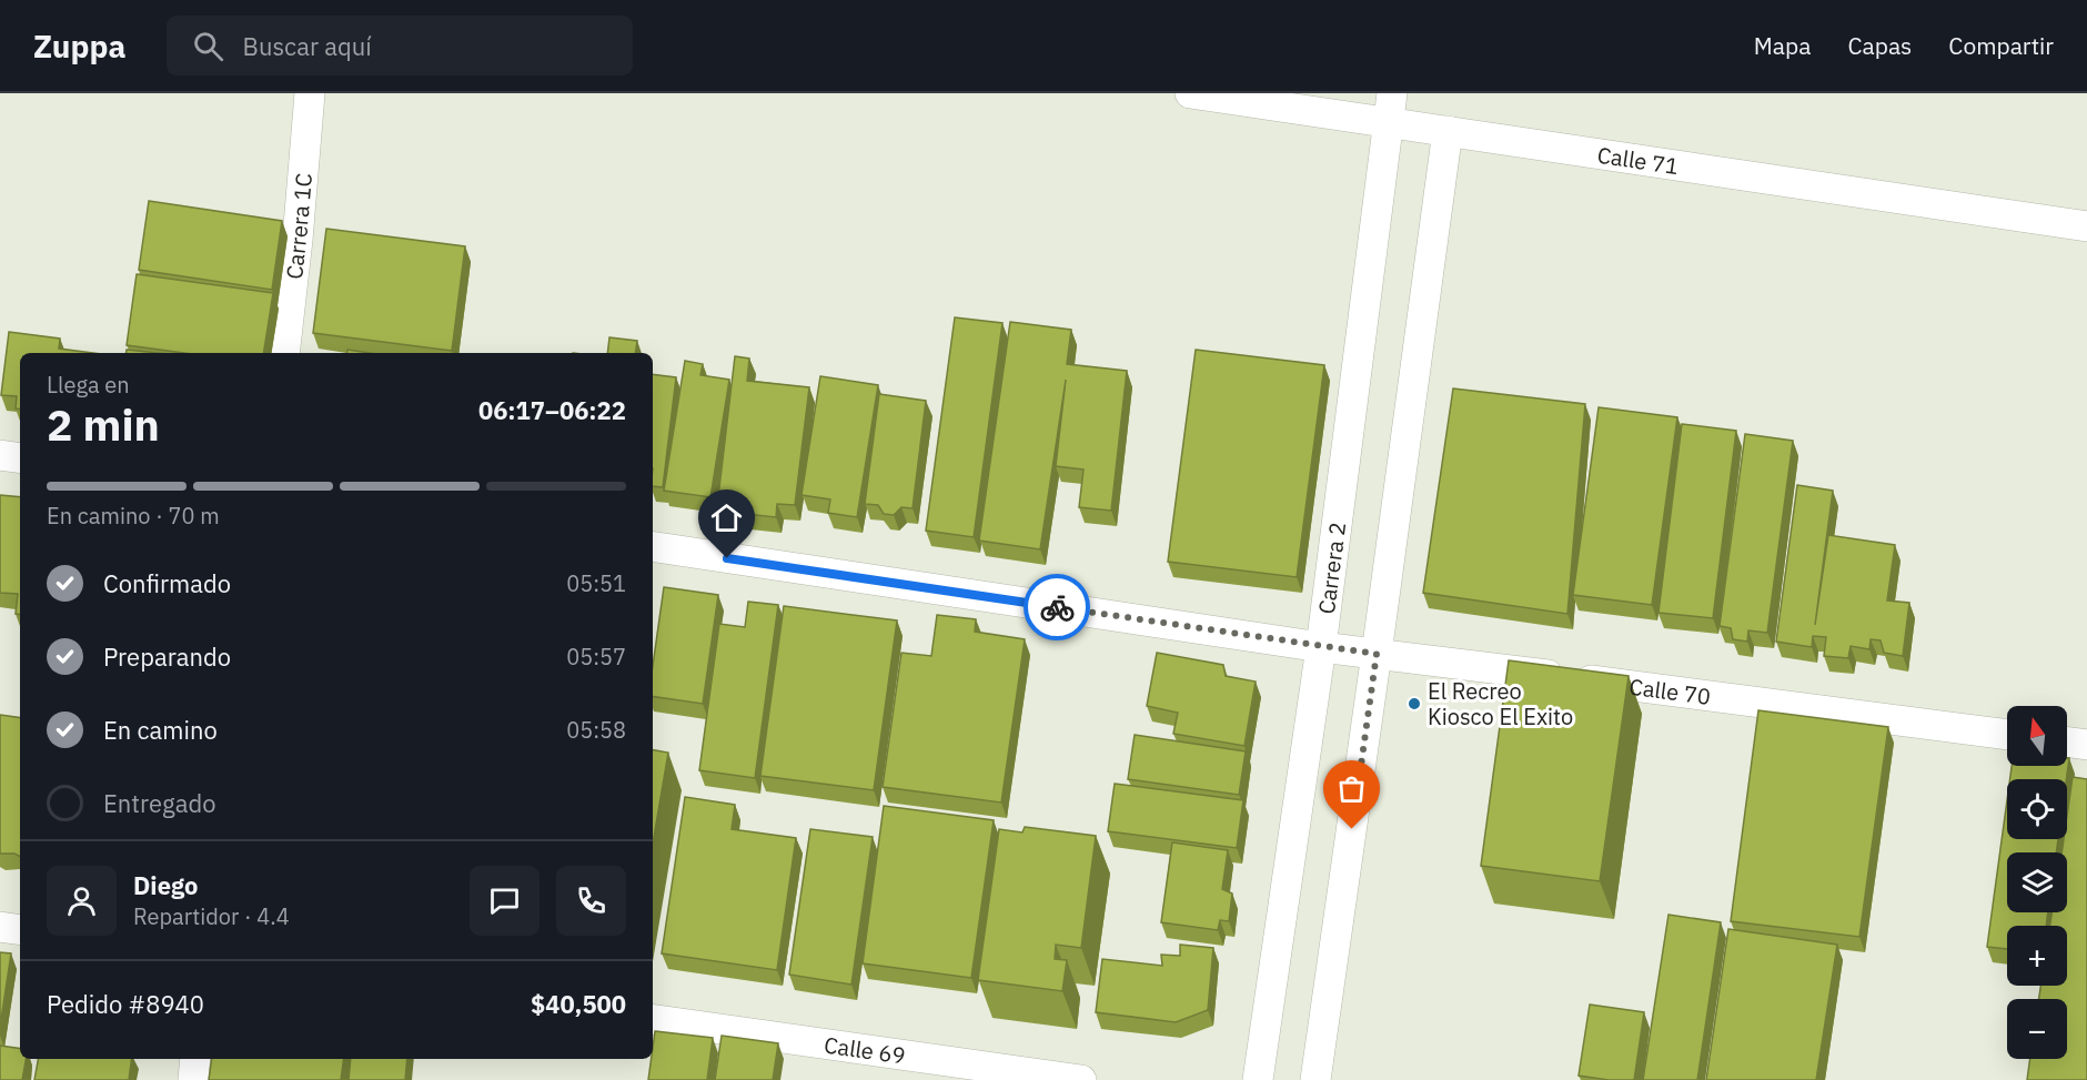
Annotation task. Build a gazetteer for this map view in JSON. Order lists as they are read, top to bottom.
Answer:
{
  "streets": {
    "street": [
      "Calle 71",
      "Carrera 1C",
      "Carrera 2",
      "Calle 70",
      "Calle 69"
    ]
  },
  "crossings": [
    ["Calle 71", "Carrera 2"],
    ["Carrera 2", "Calle 70"]
  ],
  "places": ["El Recreo Kiosco El Exito"],
  "north": "top",
  "page": {
    "header": "Zuppa",
    "search": "Buscar aquí",
    "nav": ["Mapa", "Capas", "Compartir"],
    "heading": ["2 min", "Llega en", "06:17–06:22"],
    "panel": [
      "Diego",
      "Repartidor · 4.4",
      "Pedido #8940",
      "$40,500"
    ],
    "bar": "En camino · 70 m",
    "list": [
      ["Confirmado", "05:51"],
      ["Preparando", "05:57"],
      ["En camino", "05:58"],
      "Entregado"
    ],
    "map_buttons": ["+", "−"]
  }
}
